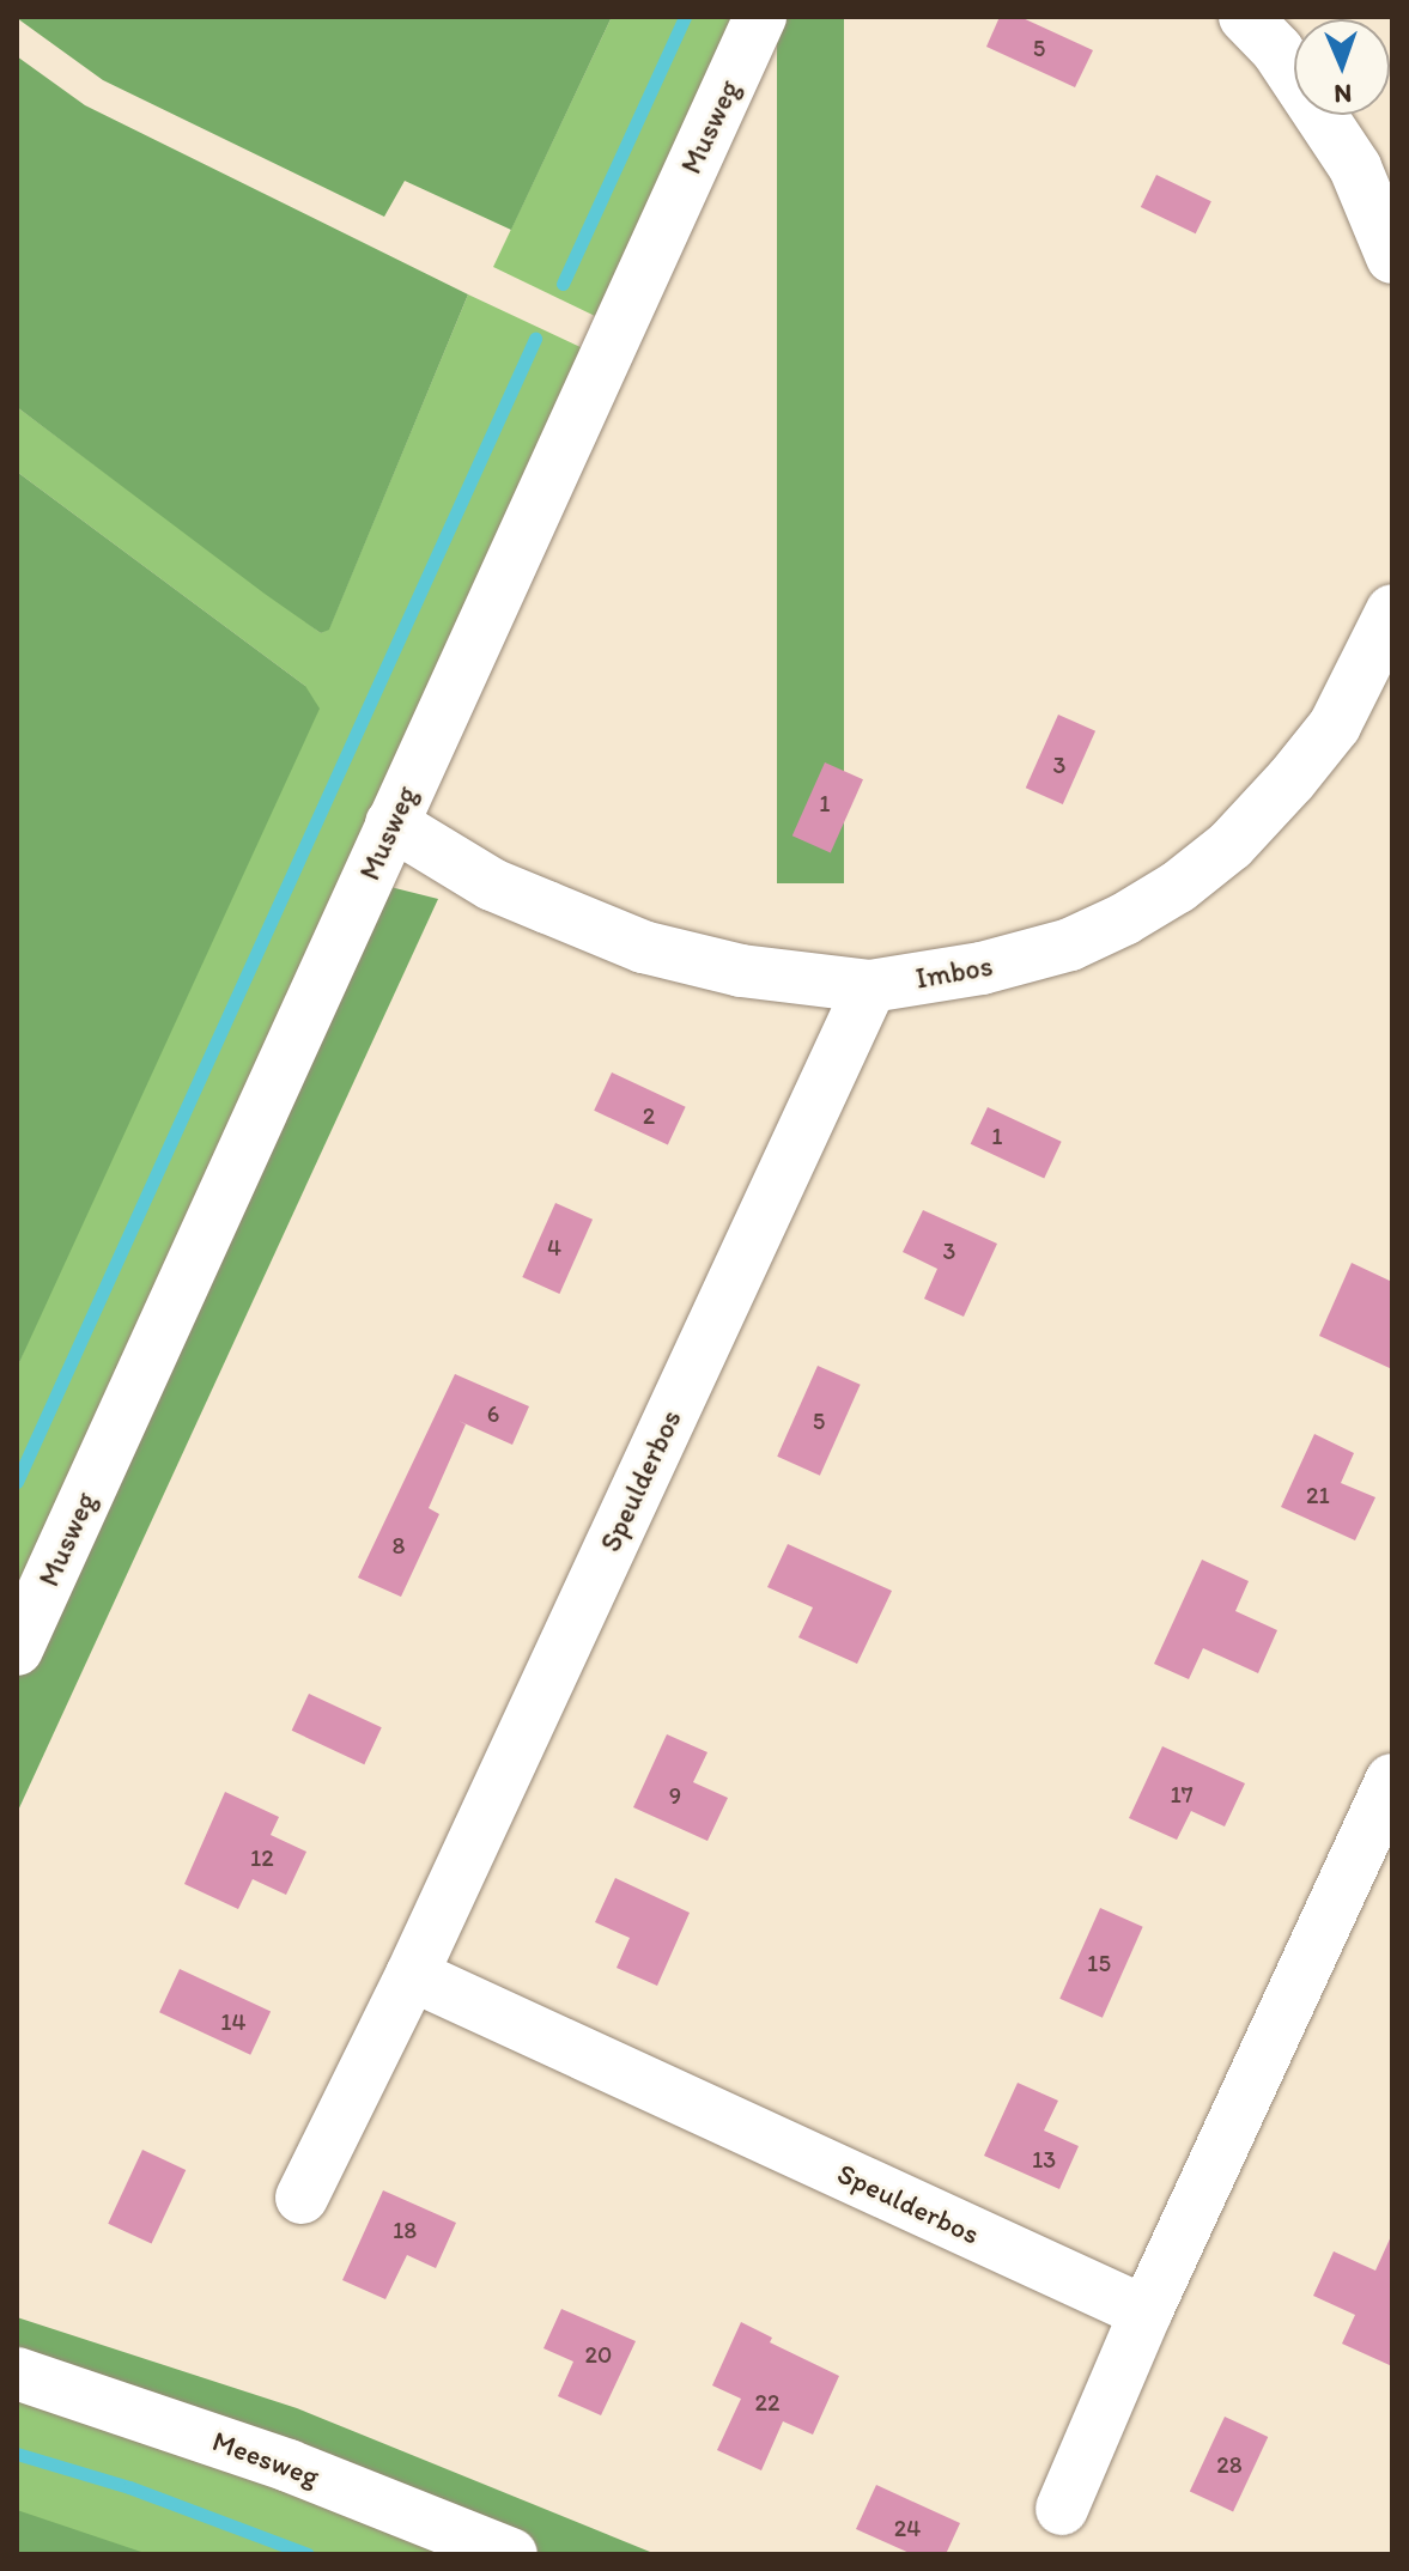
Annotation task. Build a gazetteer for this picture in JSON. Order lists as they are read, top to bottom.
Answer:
{
  "streets": {
    "street": [
      "Musweg",
      "Imbos",
      "Speulderbos",
      "Meesweg"
    ]
  },
  "crossings": [
    ["Musweg", "Imbos"],
    ["Imbos", "Speulderbos"]
  ],
  "house_numbers": [
    "5",
    "3",
    "1",
    "2",
    "1",
    "4",
    "3",
    "6",
    "5",
    "21",
    "8",
    "17",
    "9",
    "12",
    "15",
    "14",
    "13",
    "18",
    "20",
    "22",
    "28",
    "24"
  ],
  "north": "bottom"
}
